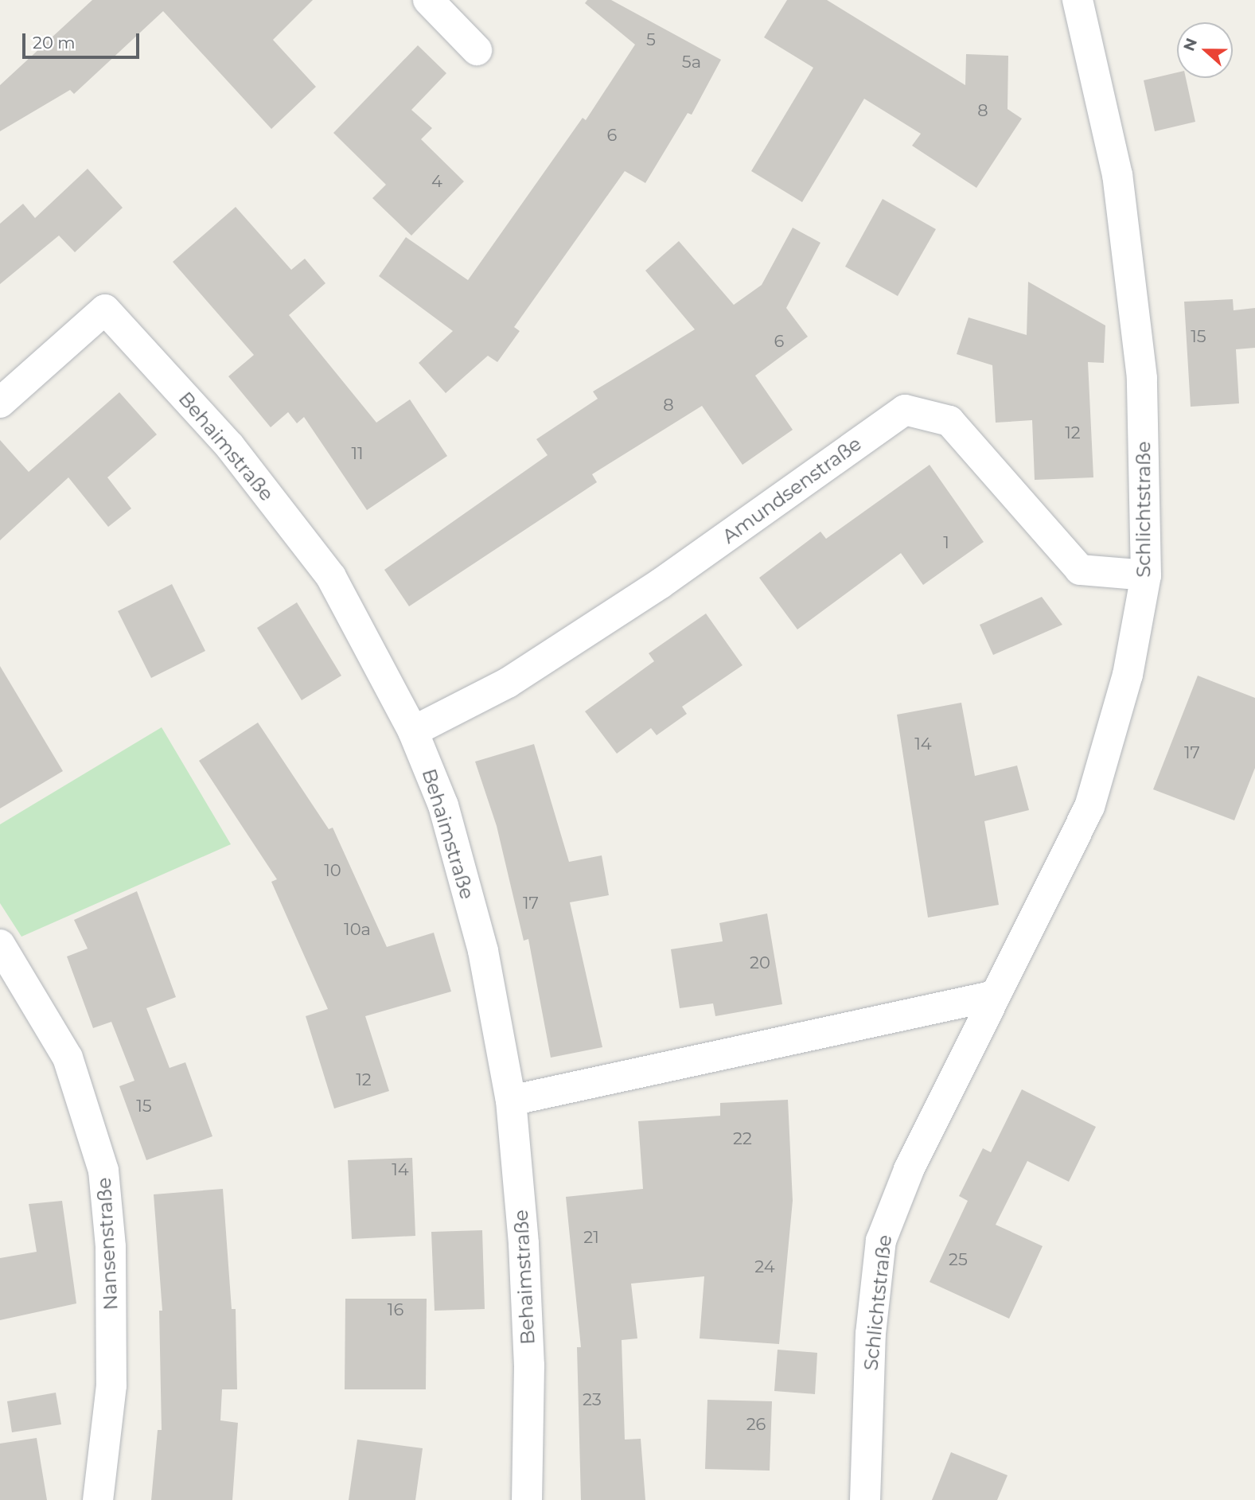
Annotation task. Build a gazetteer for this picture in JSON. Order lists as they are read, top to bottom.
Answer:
{
  "streets": {
    "street": [
      "Behaimstraße",
      "Amundsenstraße",
      "Schlichtstraße",
      "Nansenstraße"
    ]
  },
  "crossings": [
    ["Behaimstraße", "Amundsenstraße"],
    ["Amundsenstraße", "Schlichtstraße"]
  ],
  "house_numbers": [
    "5",
    "5a",
    "8",
    "6",
    "4",
    "15",
    "6",
    "8",
    "12",
    "11",
    "1",
    "14",
    "17",
    "10",
    "17",
    "10a",
    "20",
    "12",
    "15",
    "22",
    "14",
    "21",
    "25",
    "24",
    "16",
    "23",
    "26"
  ],
  "scale_bar": "20 m",
  "north": "left"
}
